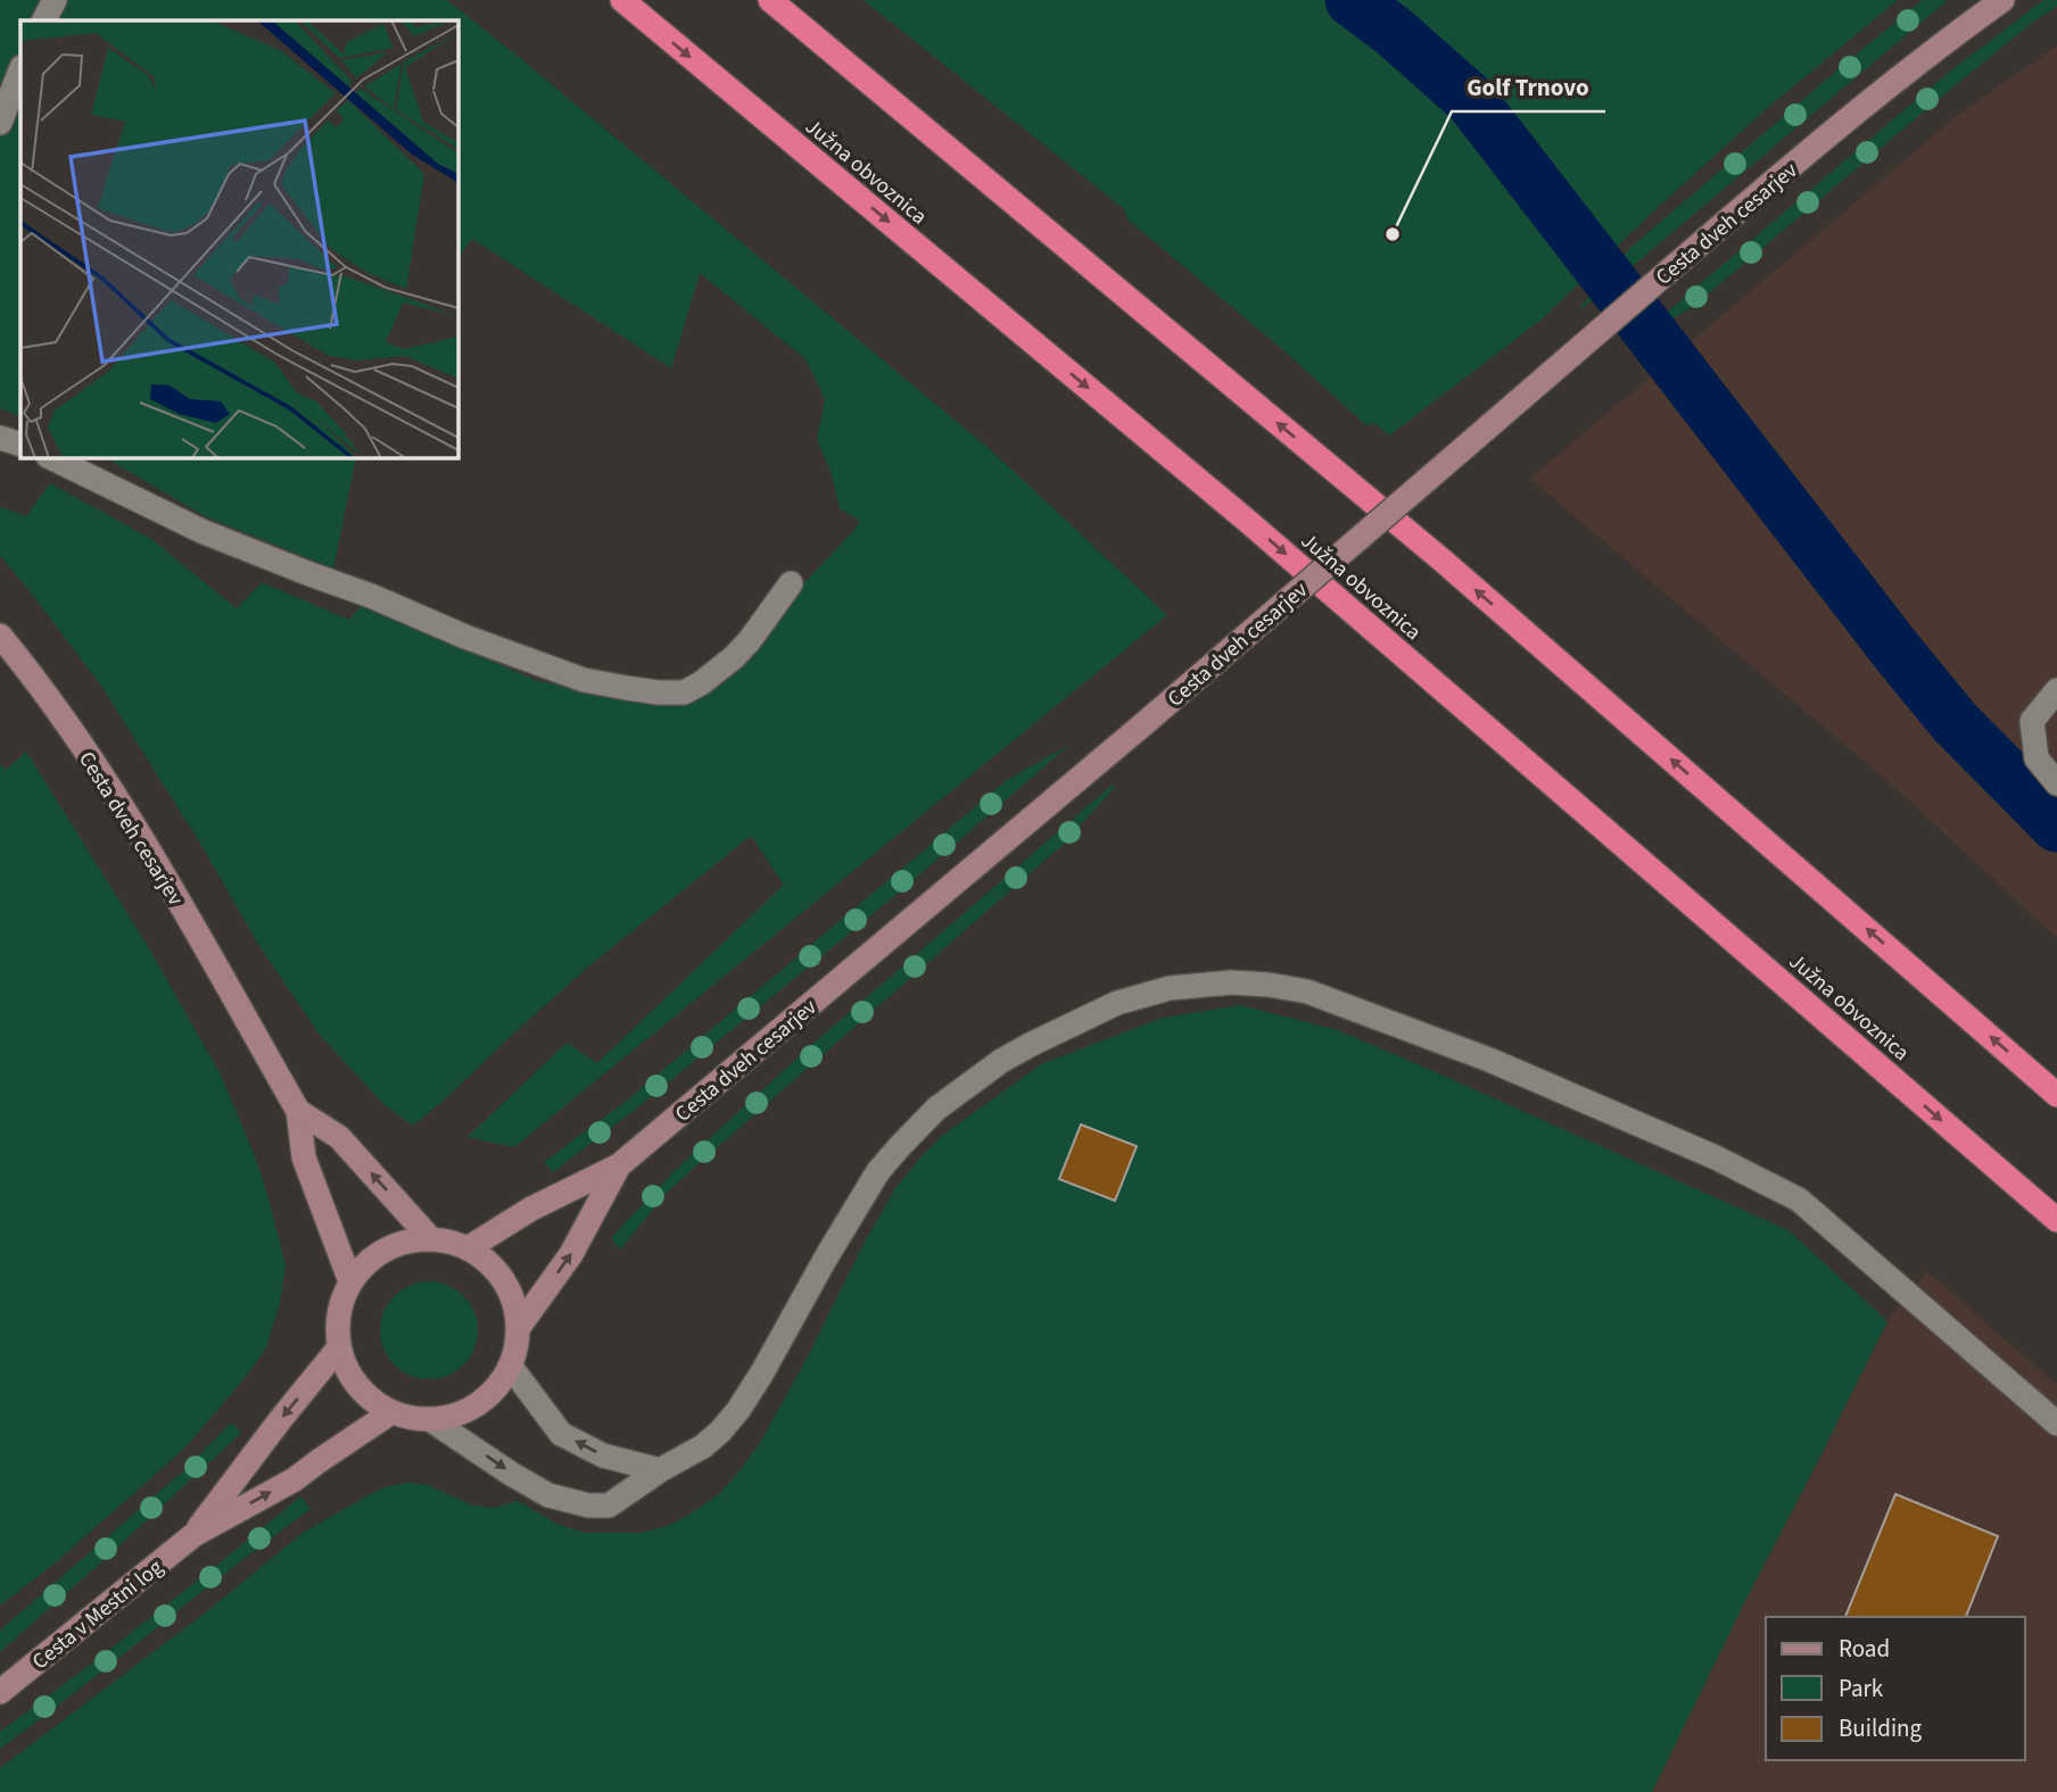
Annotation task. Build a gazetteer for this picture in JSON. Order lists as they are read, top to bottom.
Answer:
{
  "streets": {
    "highway": ["Južna obvoznica"],
    "street": ["Cesta dveh cesarjev", "Cesta v Mestni log"]
  },
  "crossings": [
    ["Cesta dveh cesarjev", "Cesta v Mestni log"]
  ],
  "places": ["Golf Trnovo"],
  "legend": ["Road", "Park", "Building"]
}
